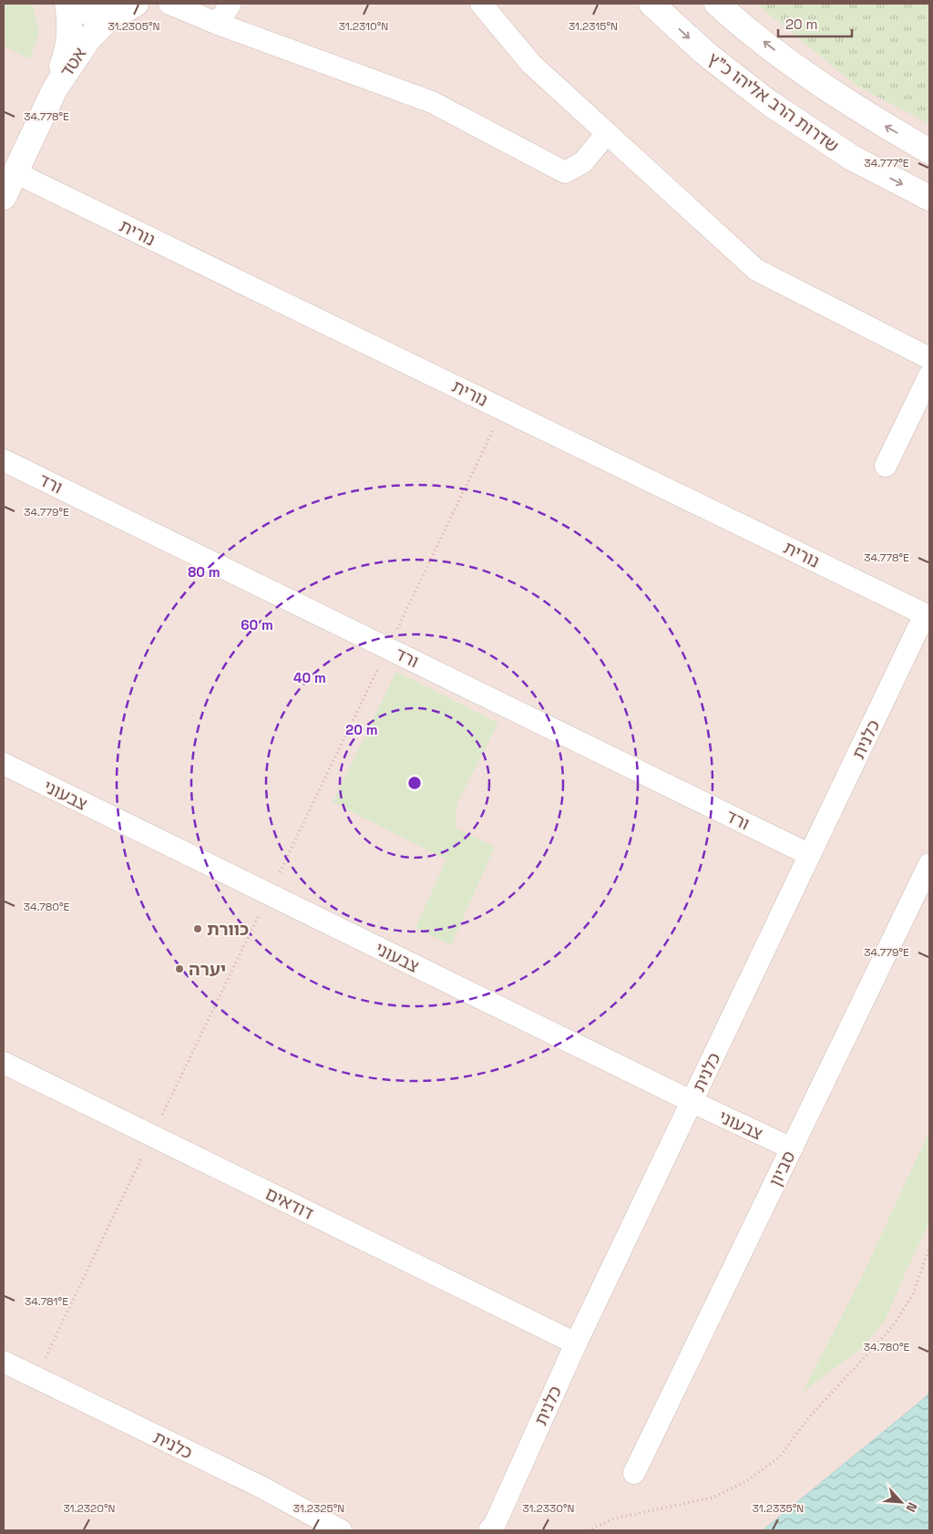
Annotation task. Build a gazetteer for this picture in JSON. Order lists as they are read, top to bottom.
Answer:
{
  "streets": {
    "street": [
      "אטד",
      "שדרות הרב אליהו כ\"ץ",
      "נורית",
      "ורד",
      "כלנית",
      "צבעוני",
      "סביון",
      "דודאים"
    ]
  },
  "crossings": [
    ["אטד", "נורית"],
    ["נורית", "כלנית"],
    ["ורד", "כלנית"],
    ["כלנית", "צבעוני"],
    ["כלנית", "דודאים"],
    ["צבעוני", "סביון"]
  ],
  "places": ["כוורת", "יערה"],
  "scale_bar": "20 m",
  "north": "bottom right",
  "coordinates": [
    "31.2305°N",
    "31.2310°N",
    "31.2315°N",
    "34.778°E",
    "34.777°E",
    "34.779°E",
    "34.780°E",
    "34.781°E",
    "31.2320°N",
    "31.2325°N",
    "31.2330°N",
    "31.2335°N"
  ],
  "rings": [
    "80 m",
    "60 m",
    "40 m",
    "20 m"
  ]
}
